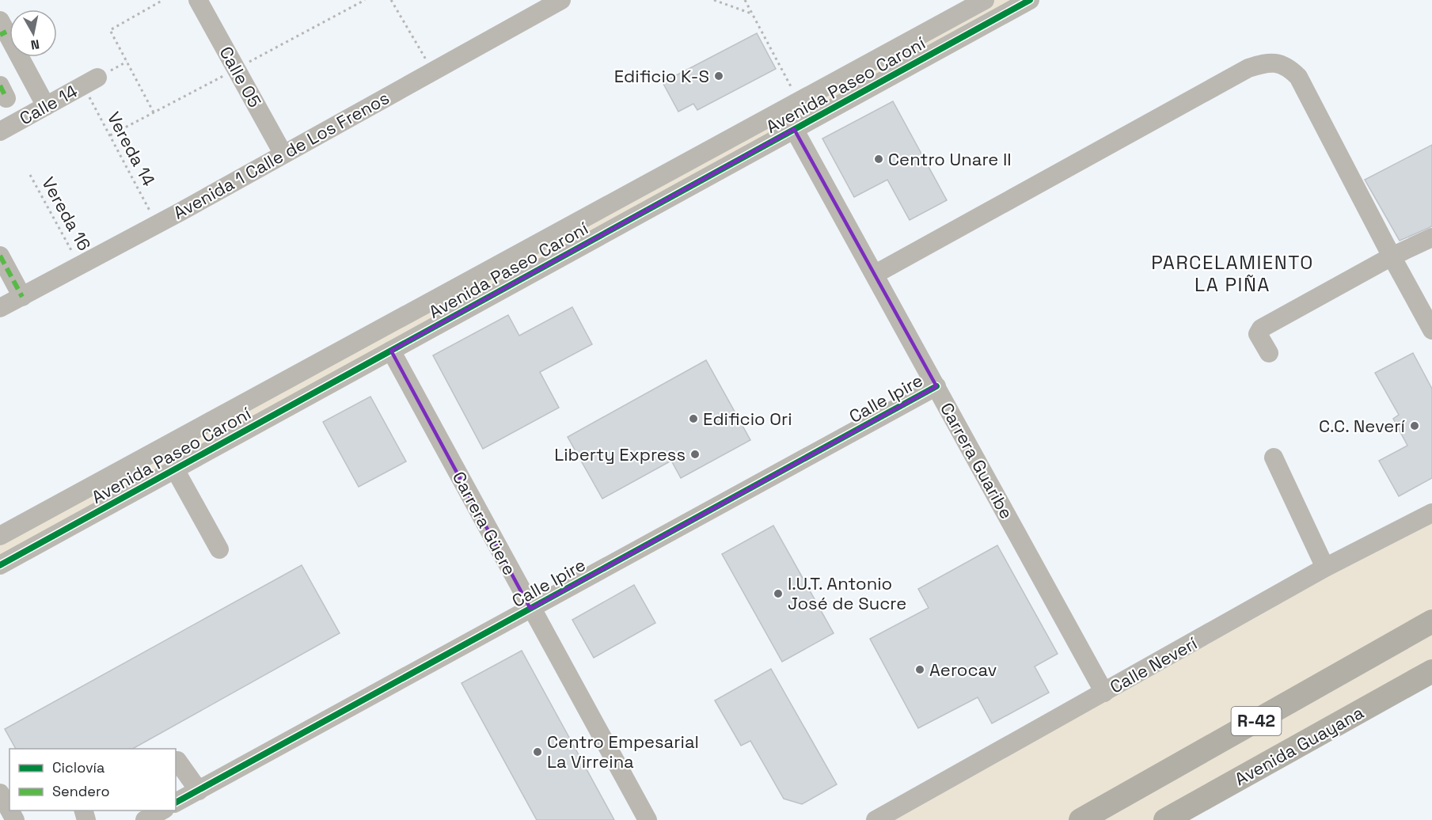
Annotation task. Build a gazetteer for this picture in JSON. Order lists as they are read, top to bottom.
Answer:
{
  "streets": {
    "main road": ["R-42", "Avenida Guayana"],
    "street": [
      "Calle 05",
      "Avenida Paseo Caroní",
      "Calle 14",
      "Avenida 1 Calle de Los Frenos",
      "Calle Ipire",
      "Carrera Guaribe",
      "Carrera Güere",
      "Calle Neverí"
    ],
    "path": ["Vereda 14", "Vereda 16"]
  },
  "crossings": [
    ["Calle 05", "Avenida 1 Calle de Los Frenos"],
    ["Avenida Paseo Caroní", "Carrera Guaribe"],
    ["Avenida Paseo Caroní", "Carrera Güere"],
    ["Calle 14", "Vereda 14"],
    ["Vereda 14", "Avenida 1 Calle de Los Frenos"],
    ["Avenida 1 Calle de Los Frenos", "Vereda 16"],
    ["Calle Ipire", "Carrera Guaribe"],
    ["Calle Ipire", "Carrera Güere"],
    ["Carrera Guaribe", "Calle Neverí"]
  ],
  "districts": ["PARCELAMIENTO LA PIÑA"],
  "places": [
    "Edificio K-S",
    "Centro Unare II",
    "Edificio Ori",
    "C.C. Neverí",
    "Liberty Express",
    "I.U.T. Antonio José de Sucre",
    "Aerocav",
    "Centro Empesarial La Virreina"
  ],
  "legend": ["Ciclovía", "Sendero"],
  "north": "bottom"
}
